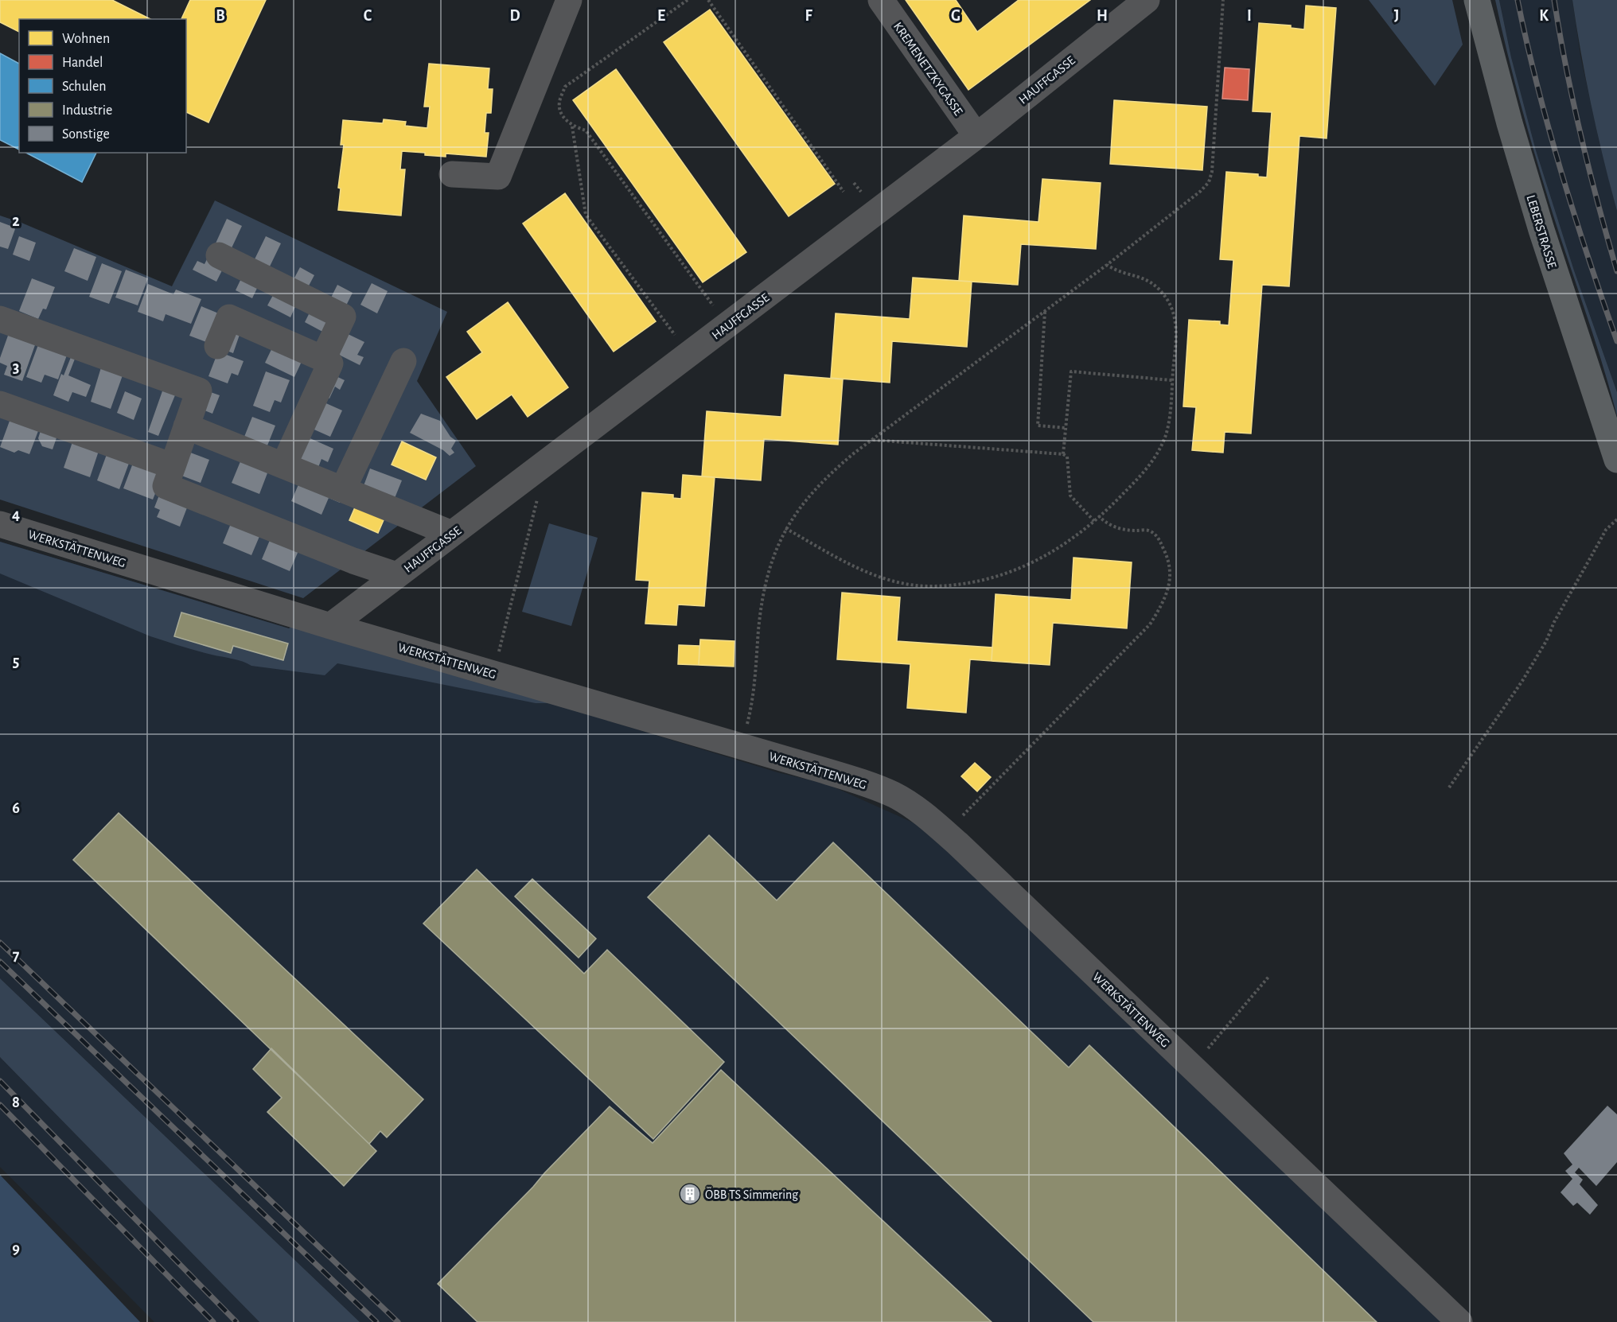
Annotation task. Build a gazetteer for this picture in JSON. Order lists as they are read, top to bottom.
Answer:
{
  "streets": {
    "main road": ["LEBERSTRASSE"],
    "street": ["KREMENETZKYGASSE", "HAUFFGASSE", "WERKSTÄTTENWEG"]
  },
  "crossings": [
    ["KREMENETZKYGASSE", "HAUFFGASSE"],
    ["HAUFFGASSE", "WERKSTÄTTENWEG"]
  ],
  "places": {
    "building": ["ÖBB TS Simmering"]
  },
  "legend": [
    "Wohnen",
    "Handel",
    "Schulen",
    "Industrie",
    "Sonstige"
  ],
  "grid": {
    "columns": [
      "B",
      "C",
      "D",
      "E",
      "F",
      "G",
      "H",
      "I",
      "J",
      "K"
    ],
    "rows": [
      "2",
      "3",
      "4",
      "5",
      "6",
      "7",
      "8",
      "9"
    ]
  }
}
